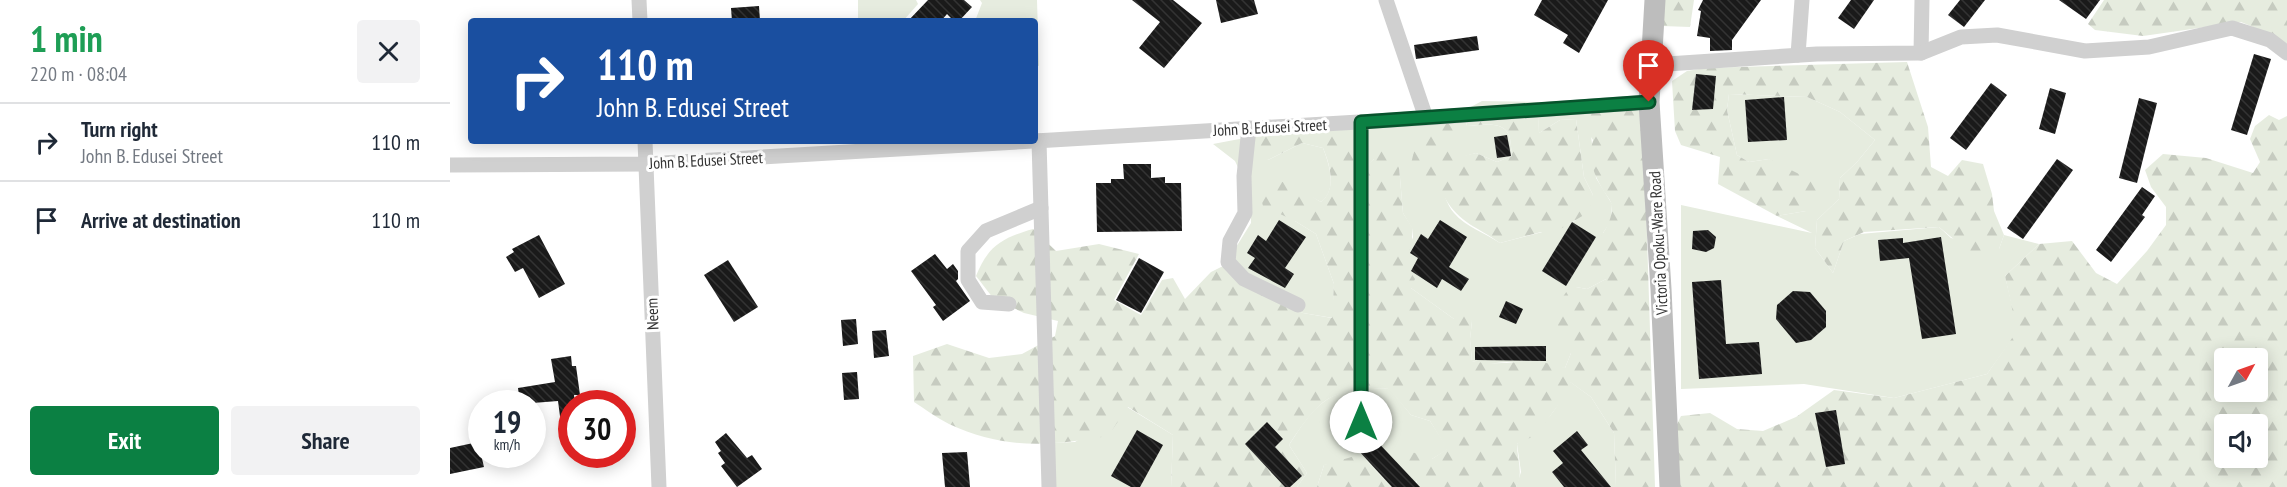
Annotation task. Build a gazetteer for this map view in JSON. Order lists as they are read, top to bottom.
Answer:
{
  "streets": {
    "main road": ["Victoria Opoku-Ware Road"],
    "street": ["John B. Edusei Street", "Neem"]
  },
  "crossings": [
    ["John B. Edusei Street", "Victoria Opoku-Ware Road"],
    ["John B. Edusei Street", "Neem"]
  ],
  "north": "top right",
  "page": {
    "heading": ["1 min", "220 m · 08:04"],
    "turn": ["110 m", "John B. Edusei Street"],
    "list": [
      {
        "name": "Turn right",
        "note": "John B. Edusei Street",
        "value": "110 m"
      },
      {
        "name": "Arrive at destination",
        "value": "110 m"
      }
    ],
    "speed": "19 km/h",
    "limit": "30",
    "buttons": ["Exit", "Share"]
  }
}
